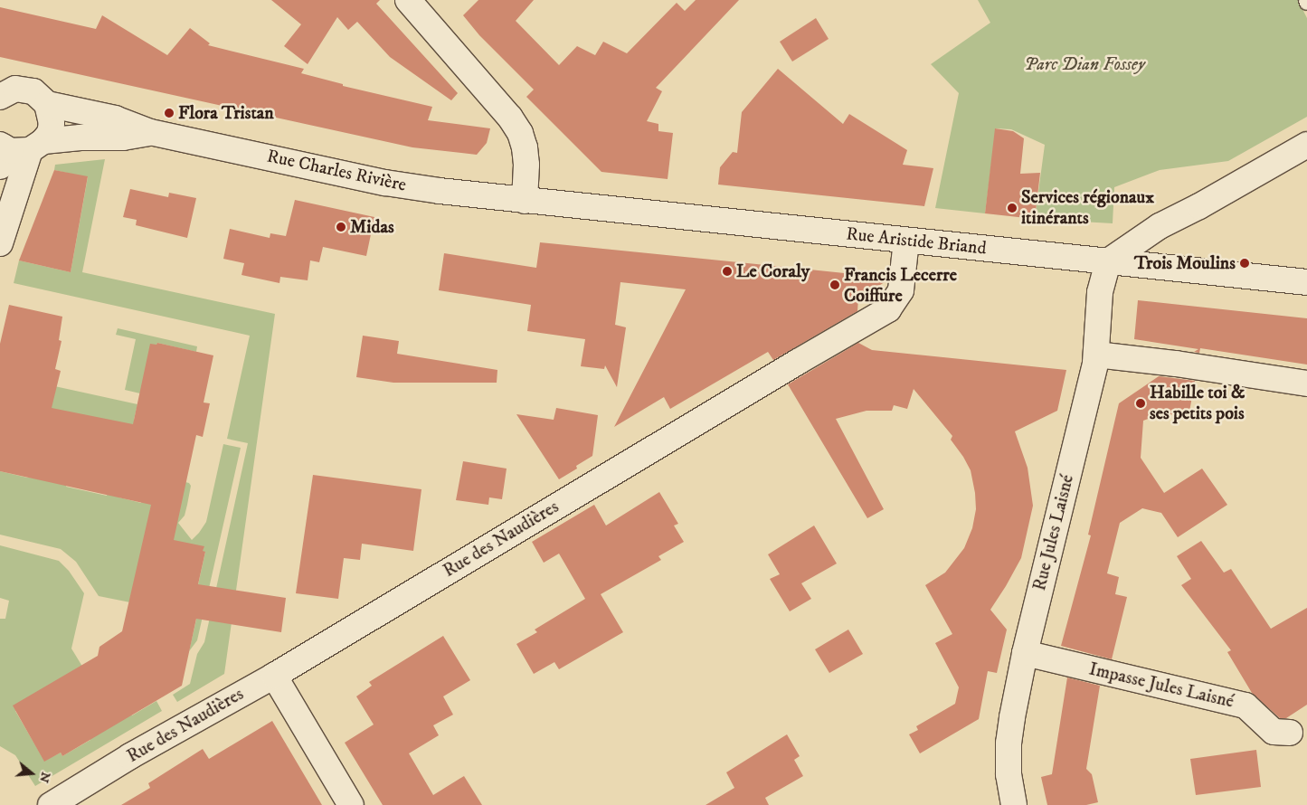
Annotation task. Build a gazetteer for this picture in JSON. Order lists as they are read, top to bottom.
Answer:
{
  "streets": {
    "street": [
      "Rue Charles Rivière",
      "Rue Aristide Briand",
      "Rue Jules Laisné",
      "Rue des Naudières",
      "Impasse Jules Laisné"
    ]
  },
  "crossings": [
    ["Rue Charles Rivière", "Rue Aristide Briand"],
    ["Rue Aristide Briand", "Rue Jules Laisné"],
    ["Rue Aristide Briand", "Rue des Naudières"],
    ["Rue Jules Laisné", "Impasse Jules Laisné"]
  ],
  "parks": ["Parc Dian Fossey"],
  "places": [
    "Flora Tristan",
    "Services régionaux itinérants",
    "Midas",
    "Trois Moulins",
    "Le Coraly",
    "Francis Lecerre Coiffure",
    "Habille toi & ses petits pois"
  ],
  "north": "right"
}
